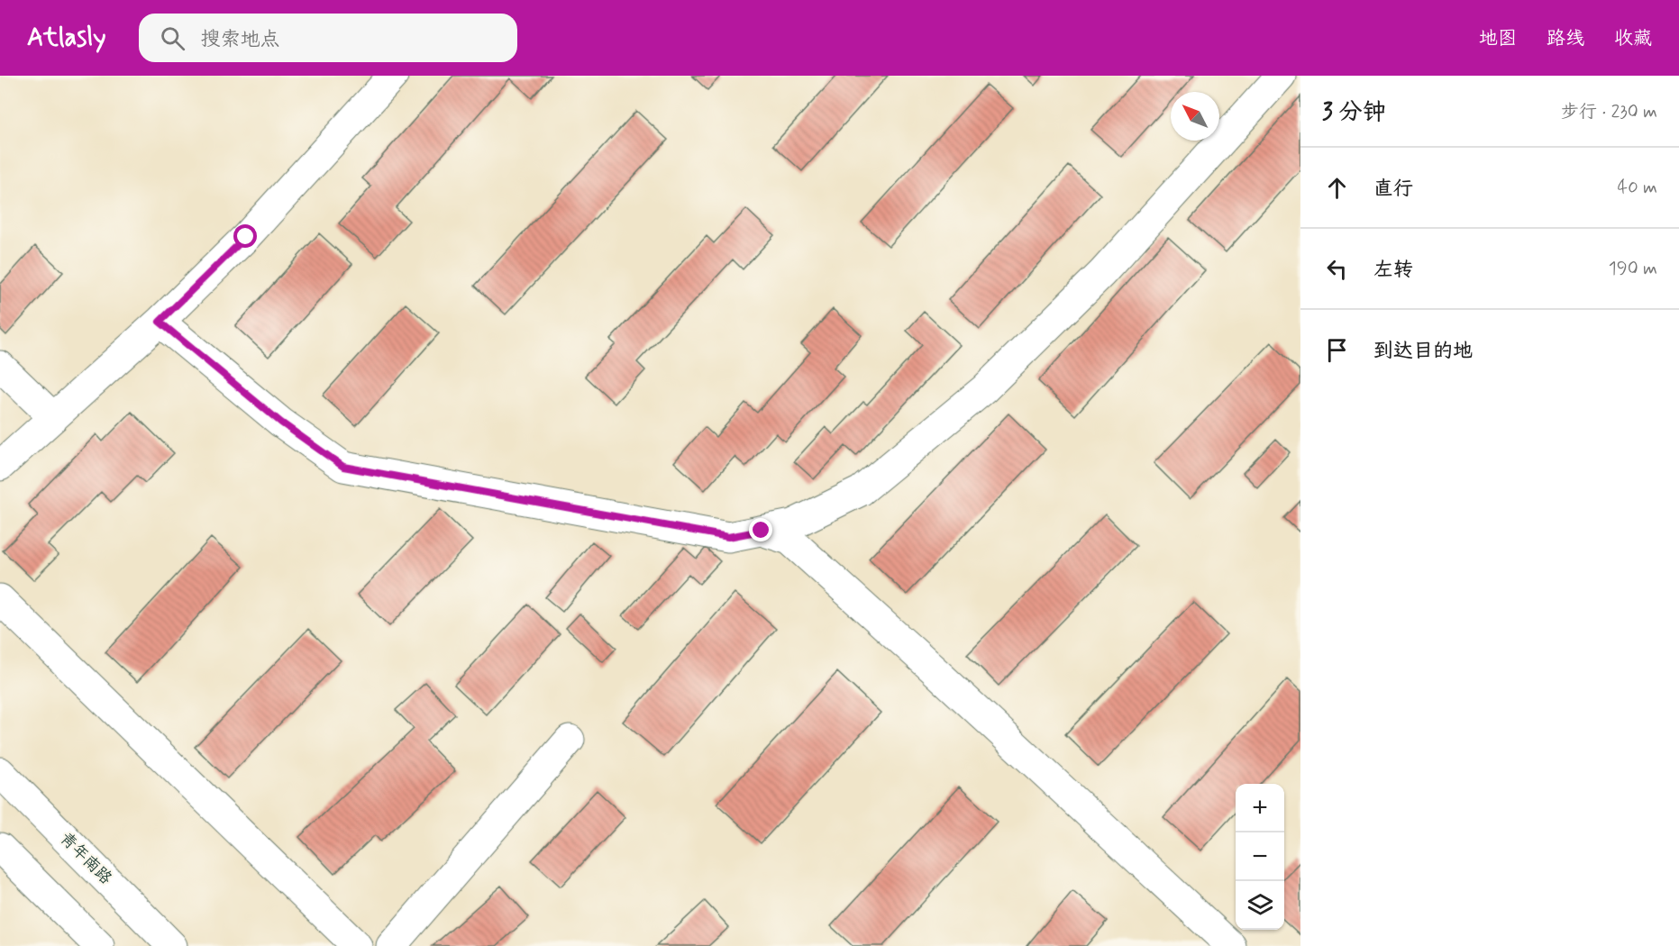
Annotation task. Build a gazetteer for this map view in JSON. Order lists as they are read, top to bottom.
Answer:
{
  "streets": {
    "street": ["青年南路"]
  },
  "north": "top left",
  "page": {
    "header": "Atlasly",
    "search": "搜索地点",
    "nav": ["地图", "路线", "收藏"],
    "heading": ["3 分钟", "步行 · 230 m"],
    "list": [
      ["直行", "40 m"],
      ["左转", "190 m"],
      "到达目的地"
    ],
    "map_buttons": ["+", "−"]
  }
}
